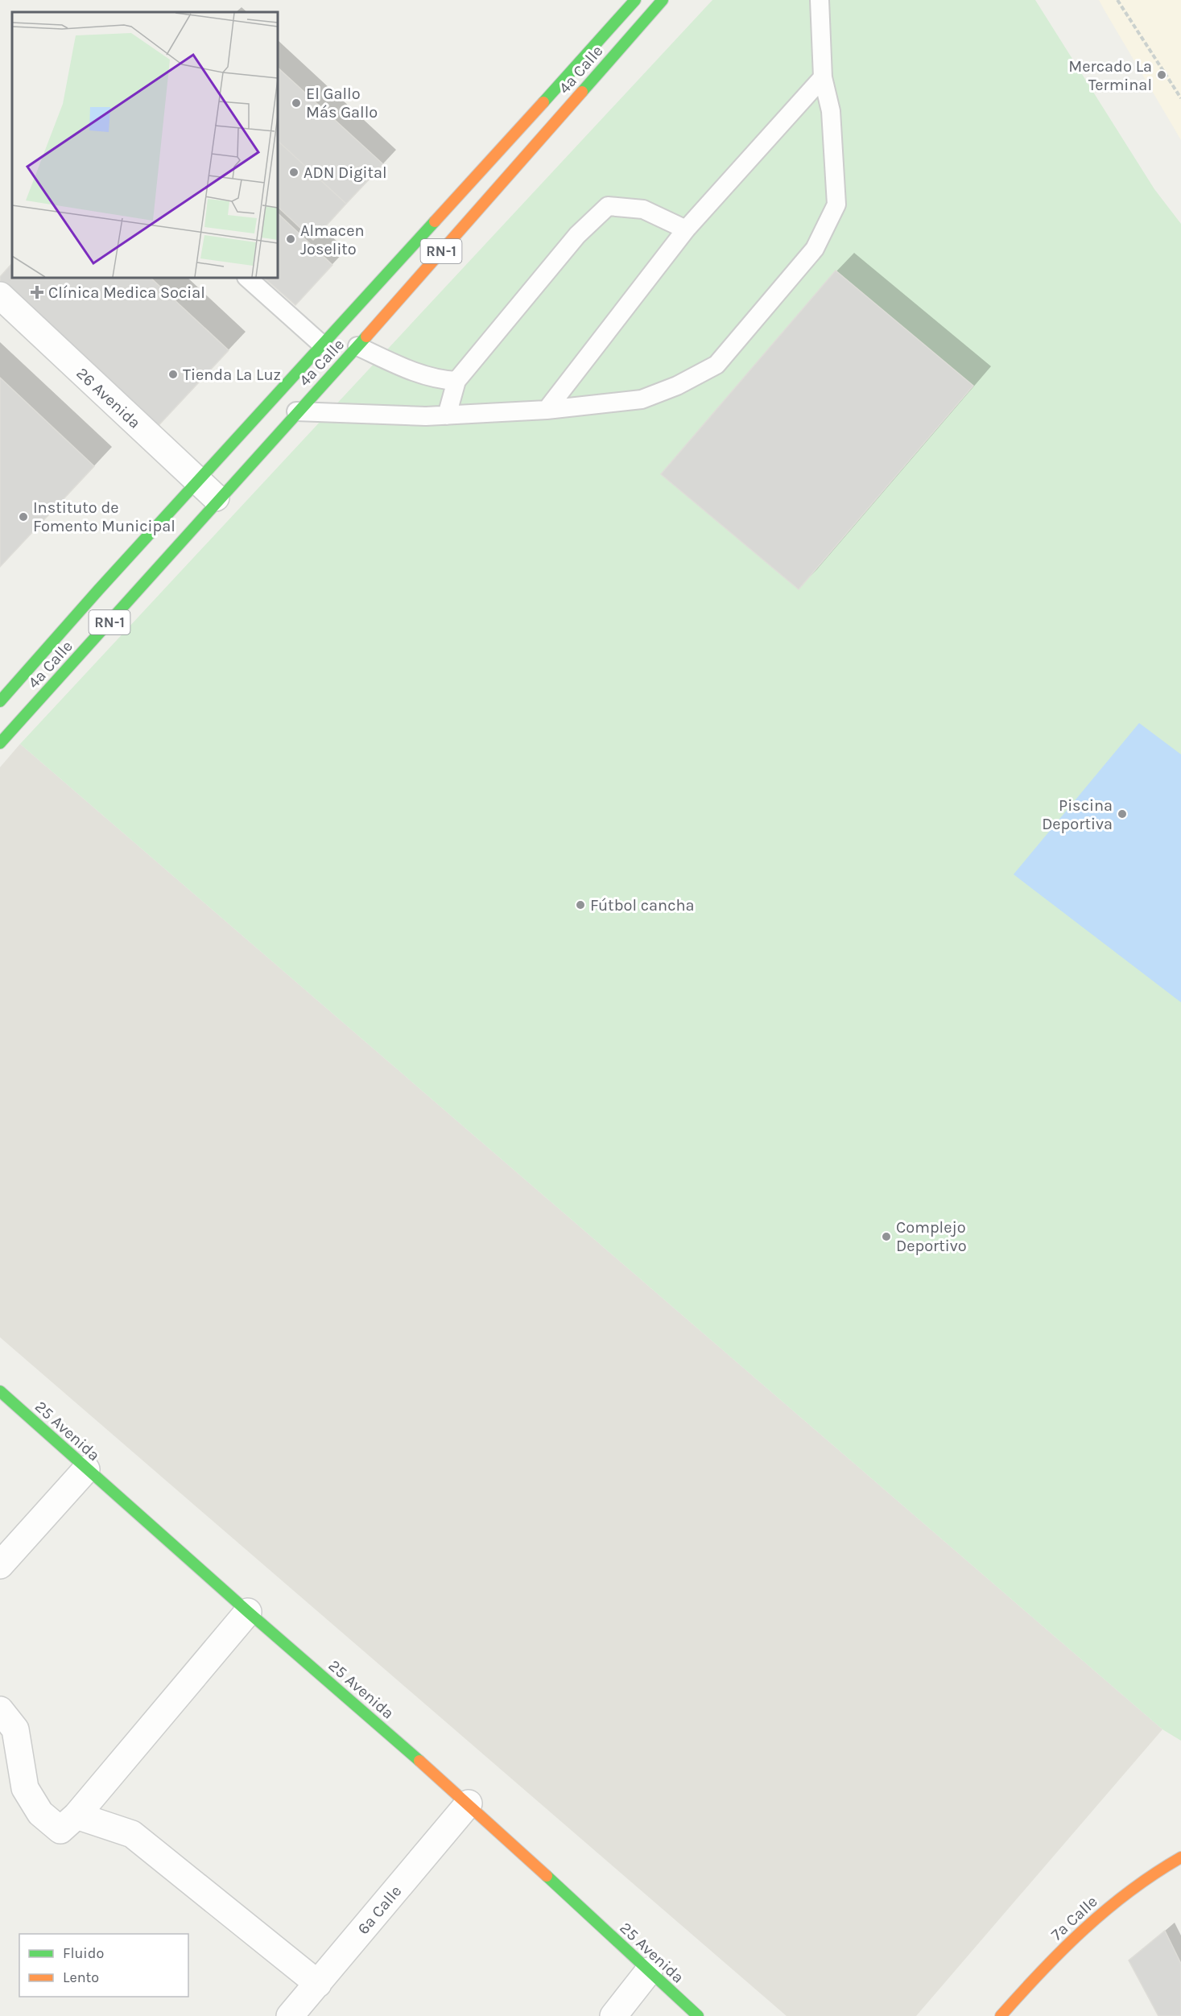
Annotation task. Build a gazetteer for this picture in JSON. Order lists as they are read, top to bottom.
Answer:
{
  "streets": {
    "main road": [
      "4a Calle",
      "RN-1",
      "25 Avenida",
      "7a Calle"
    ],
    "street": ["26 Avenida", "6a Calle"]
  },
  "crossings": [
    ["4a Calle", "26 Avenida"],
    ["25 Avenida", "6a Calle"]
  ],
  "places": {
    "other": [
      "Mercado La Terminal",
      "El Gallo Más Gallo",
      "ADN Digital",
      "Almacen Joselito",
      "Tienda La Luz",
      "Instituto de Fomento Municipal",
      "Piscina Deportiva",
      "Fútbol cancha",
      "Complejo Deportivo"
    ],
    "health": ["Clínica Medica Social"]
  },
  "legend": ["Fluido", "Lento"]
}
